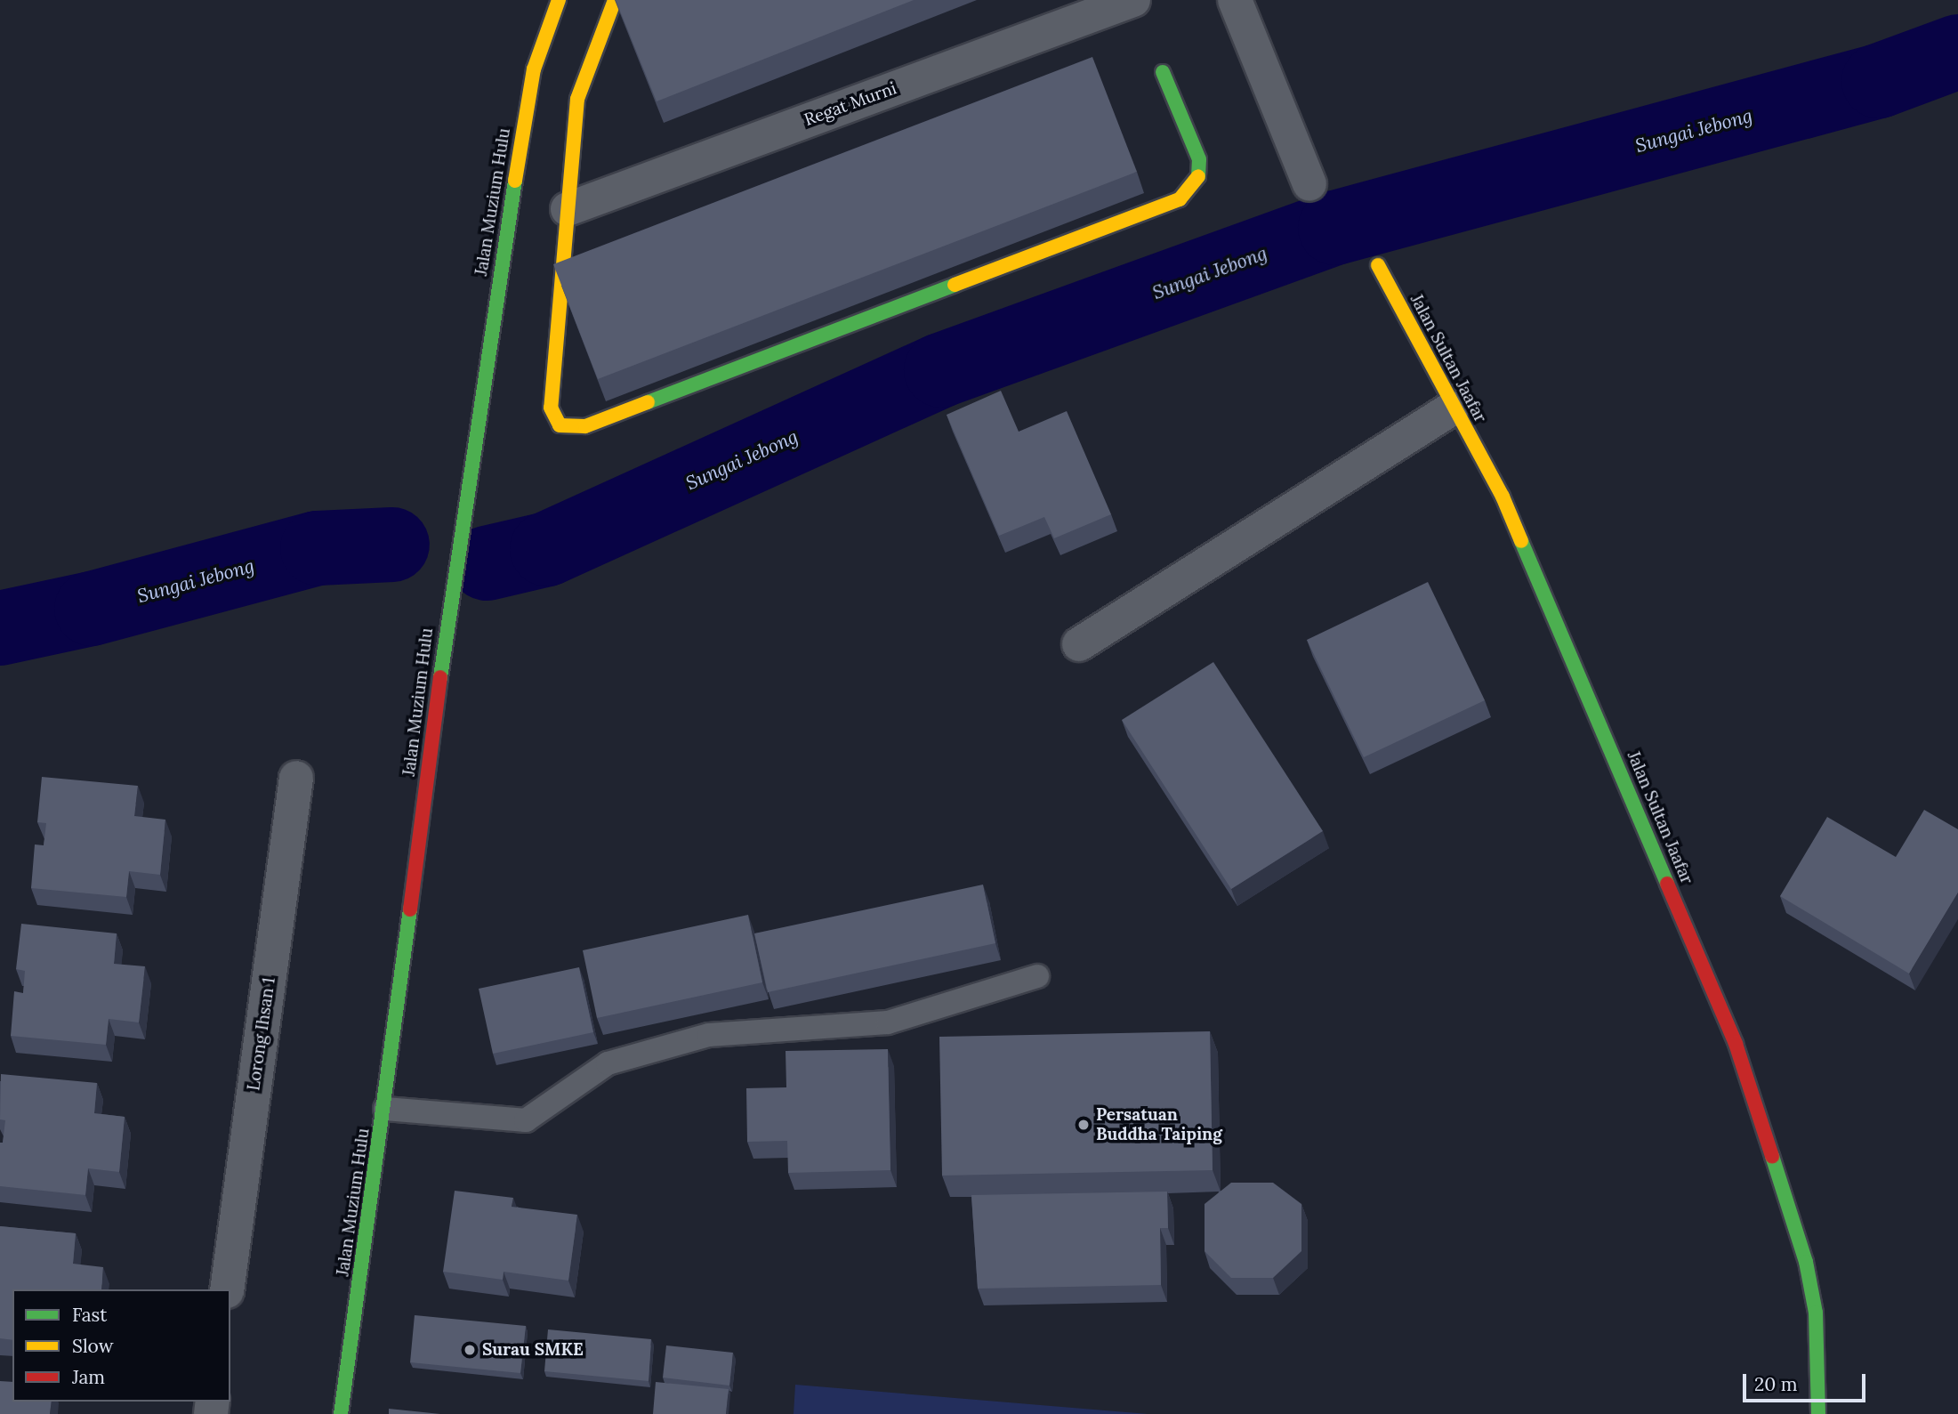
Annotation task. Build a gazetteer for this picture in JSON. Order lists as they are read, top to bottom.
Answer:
{
  "streets": {
    "street": [
      "Regat Murni",
      "Jalan Muzium Hulu",
      "Jalan Sultan Jaafar",
      "Lorong Ihsan 1"
    ]
  },
  "water": ["Sungai Jebong"],
  "places": ["Persatuan Buddha Taiping", "Surau SMKE"],
  "legend": ["Fast", "Slow", "Jam"],
  "scale_bar": "20 m"
}
